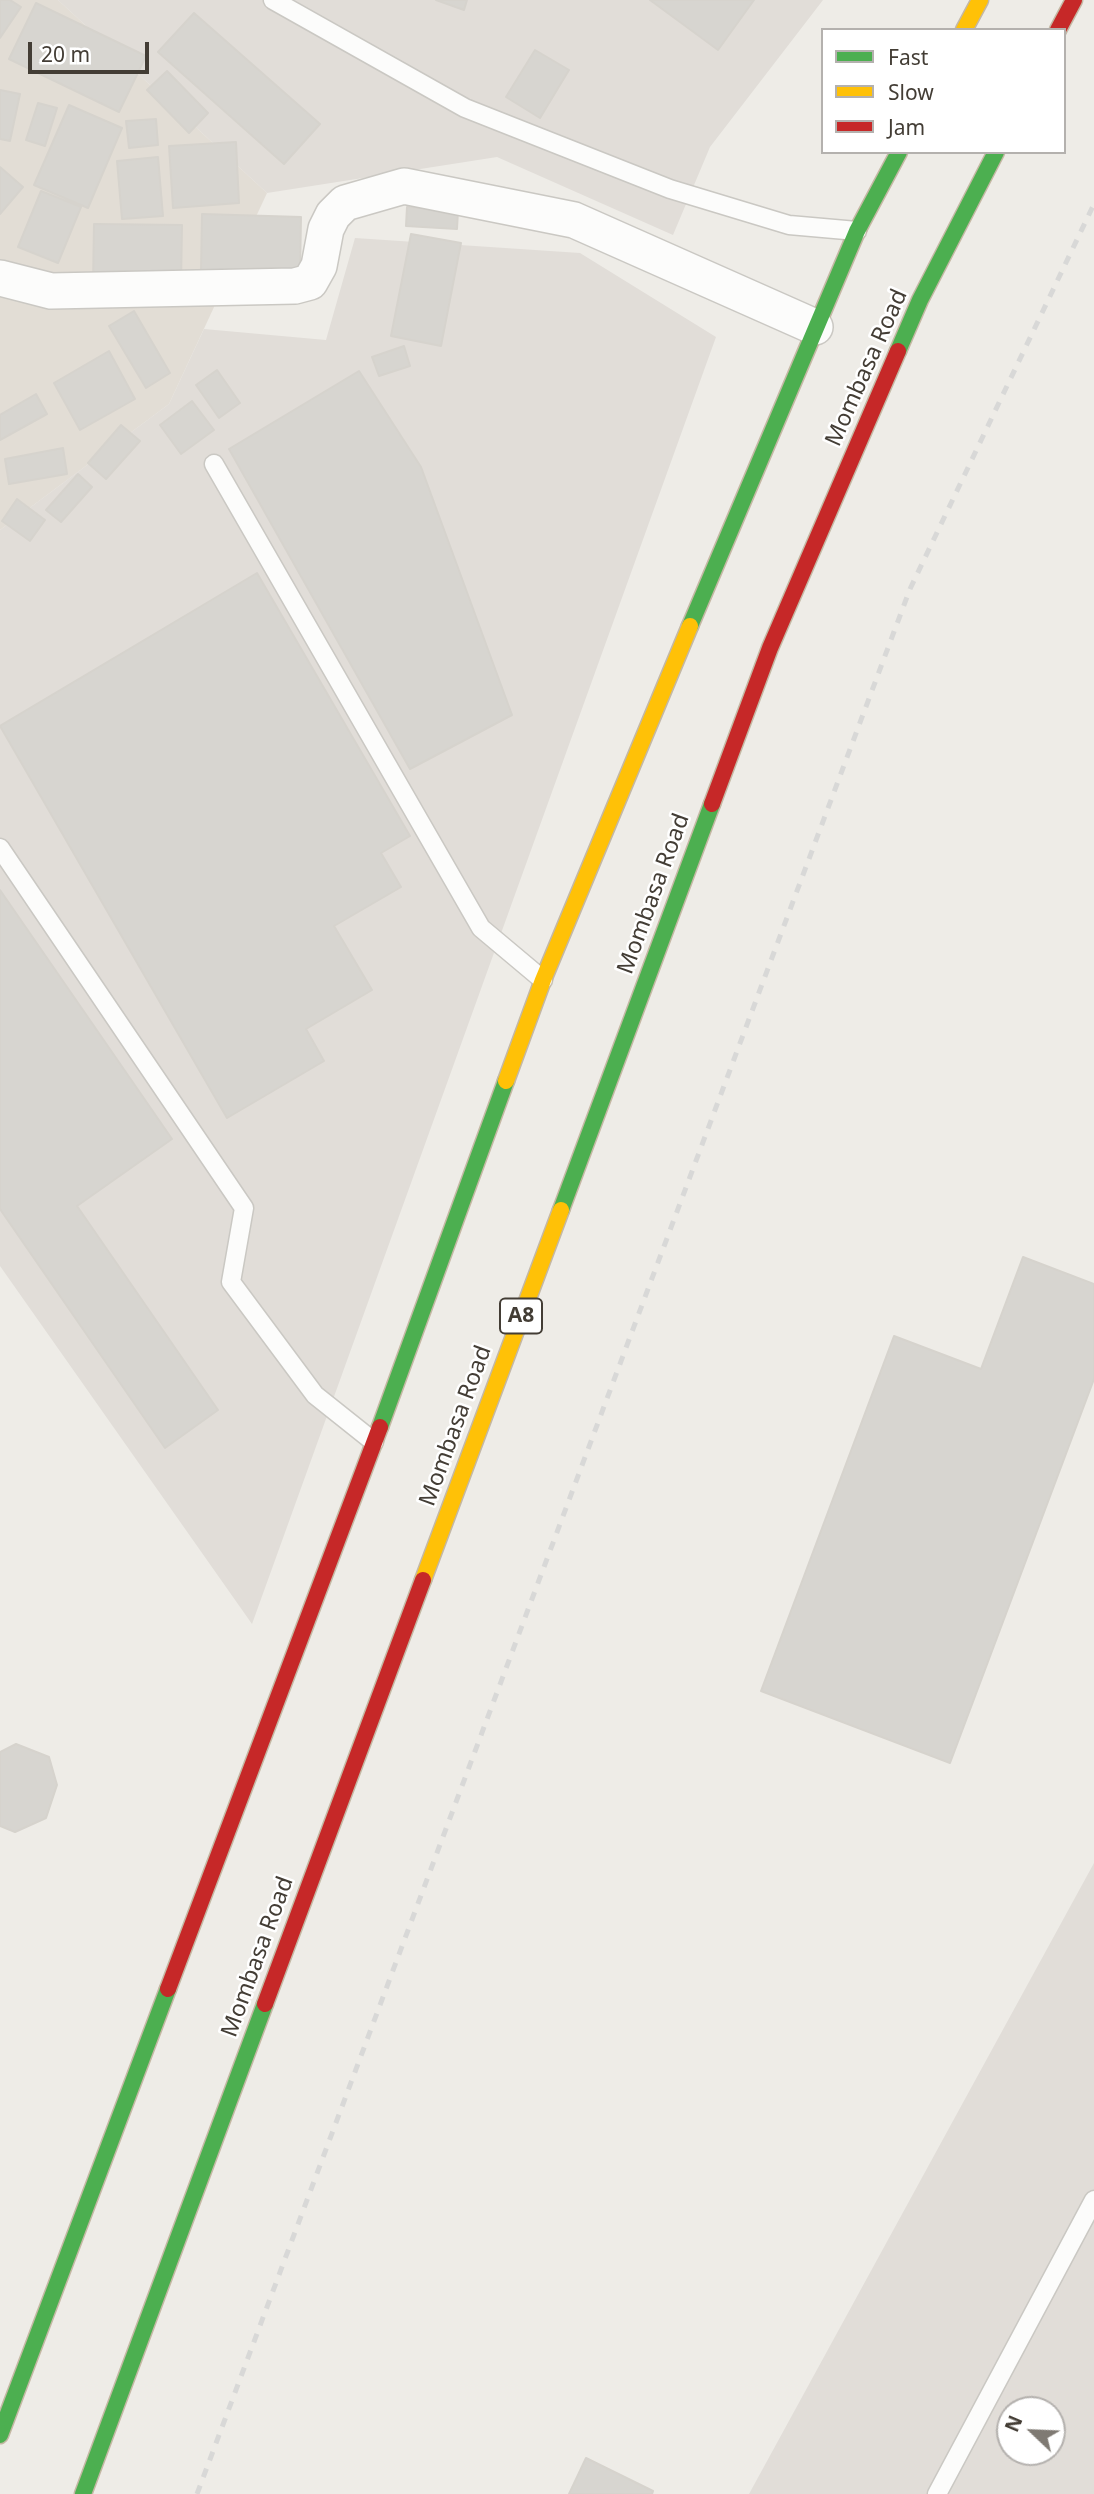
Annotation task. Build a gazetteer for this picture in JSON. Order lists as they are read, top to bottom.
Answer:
{
  "streets": {
    "highway": ["Mombasa Road", "A8"]
  },
  "legend": ["Fast", "Slow", "Jam"],
  "scale_bar": "20 m",
  "north": "top left"
}
